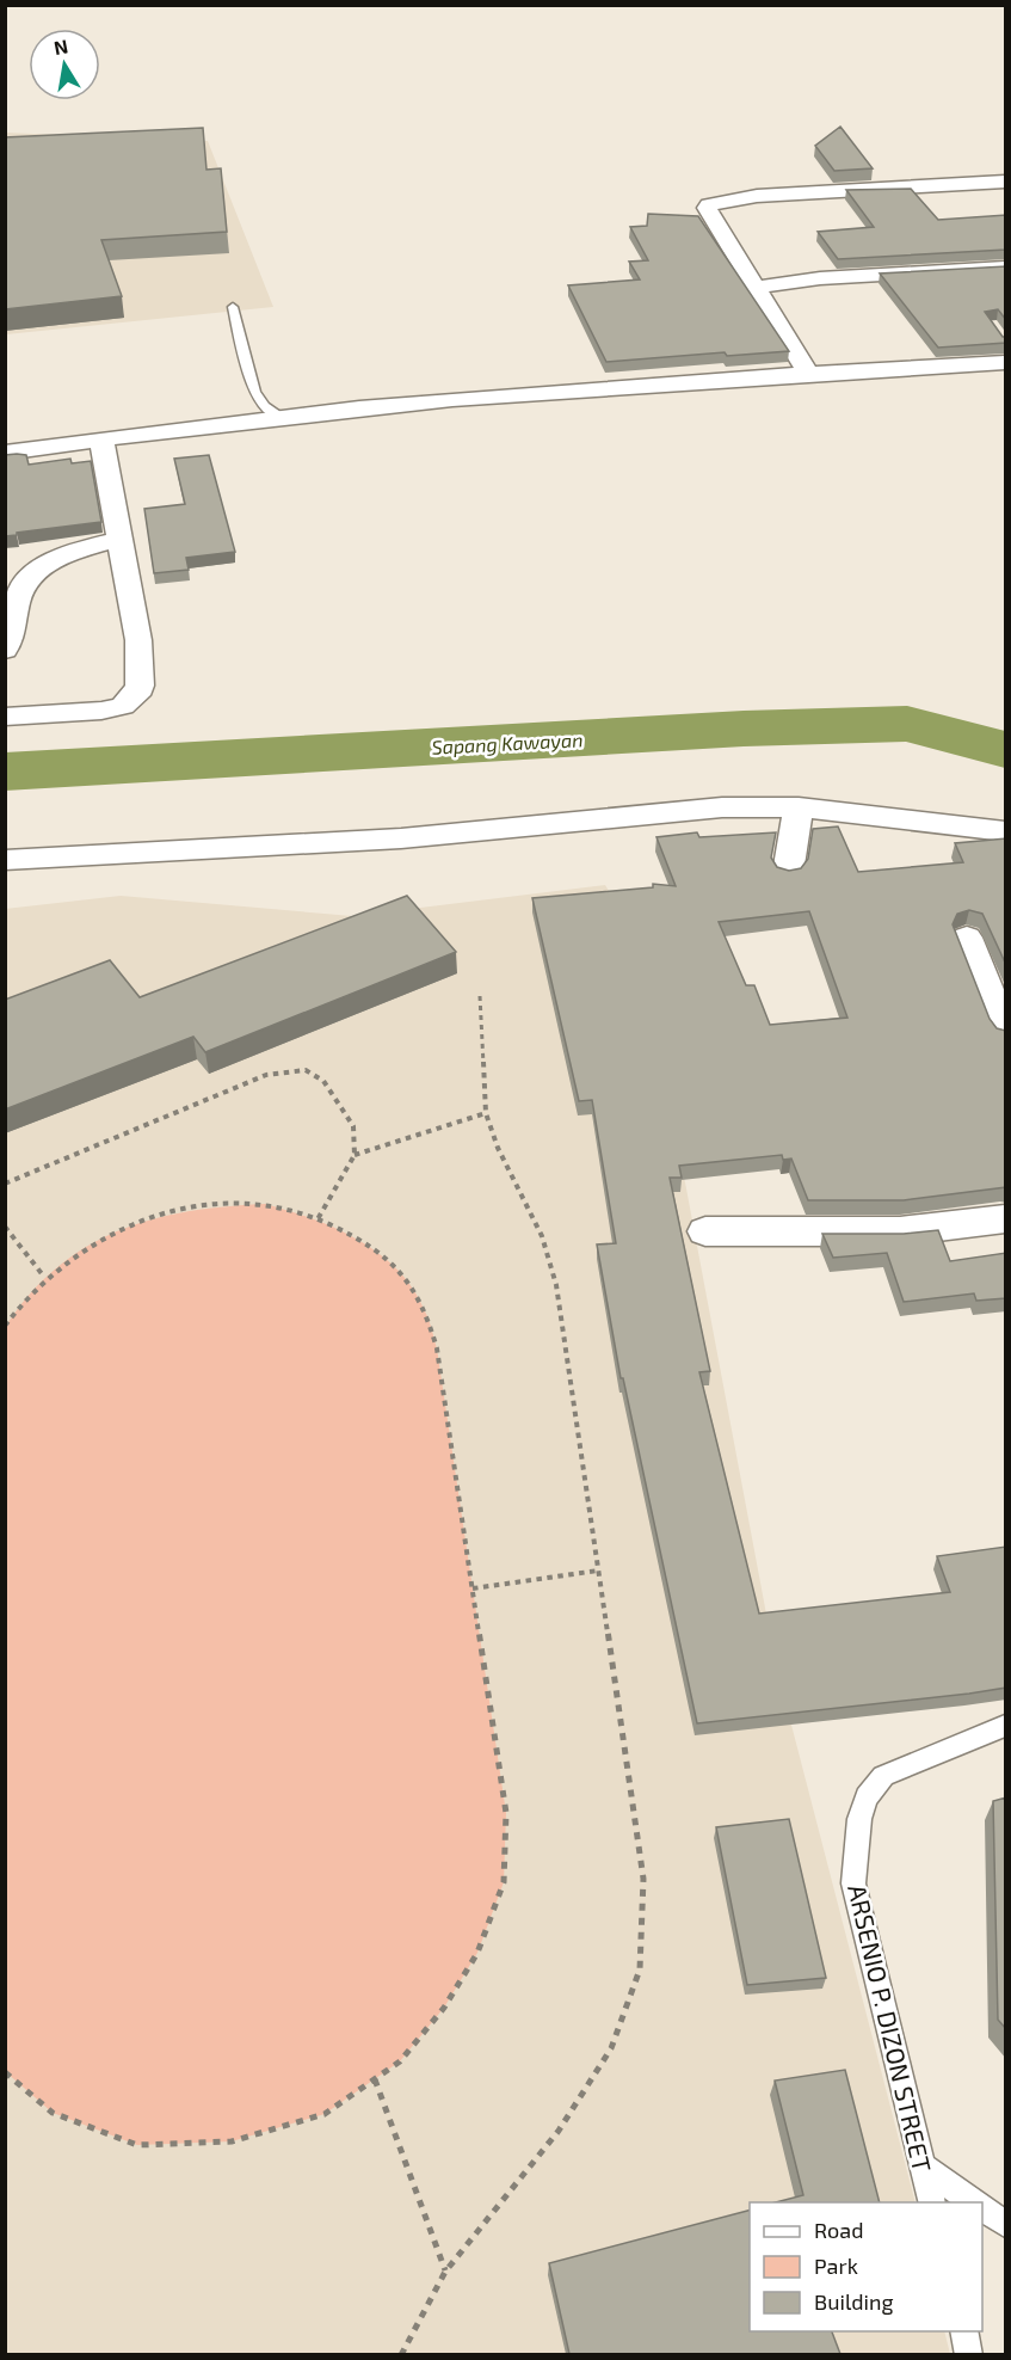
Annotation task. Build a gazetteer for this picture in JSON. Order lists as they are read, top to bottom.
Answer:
{
  "streets": {
    "lane": ["ARSENIO P. DIZON STREET"]
  },
  "water": ["Sapang Kawayan"],
  "legend": ["Road", "Park", "Building"],
  "north": "top"
}
